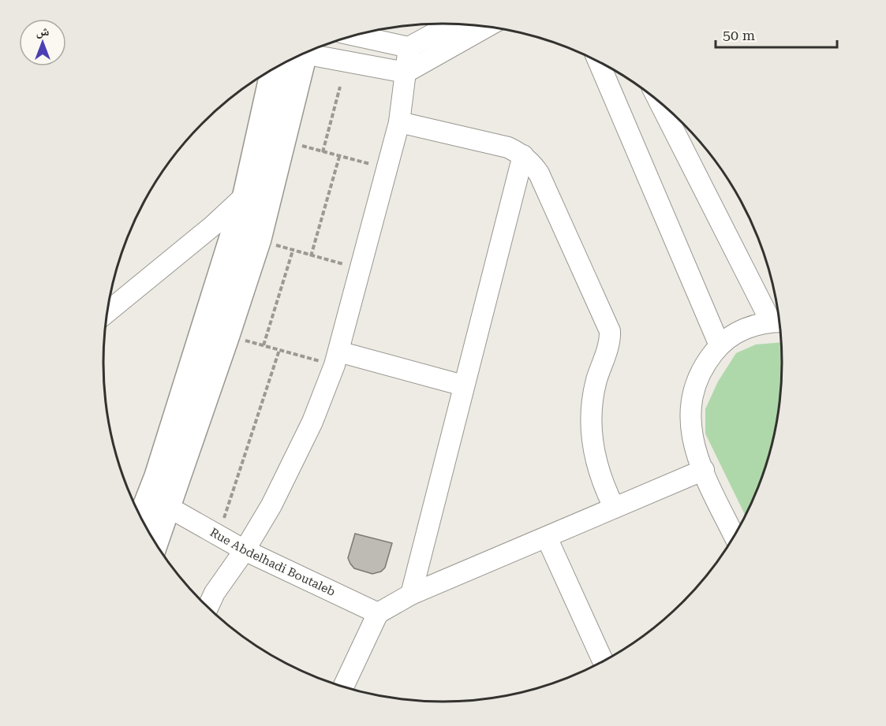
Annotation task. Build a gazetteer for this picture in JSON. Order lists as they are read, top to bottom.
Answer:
{
  "streets": {
    "street": ["Rue Abdelhadi Boutaleb"]
  },
  "scale_bar": "50 m",
  "north": "top"
}
